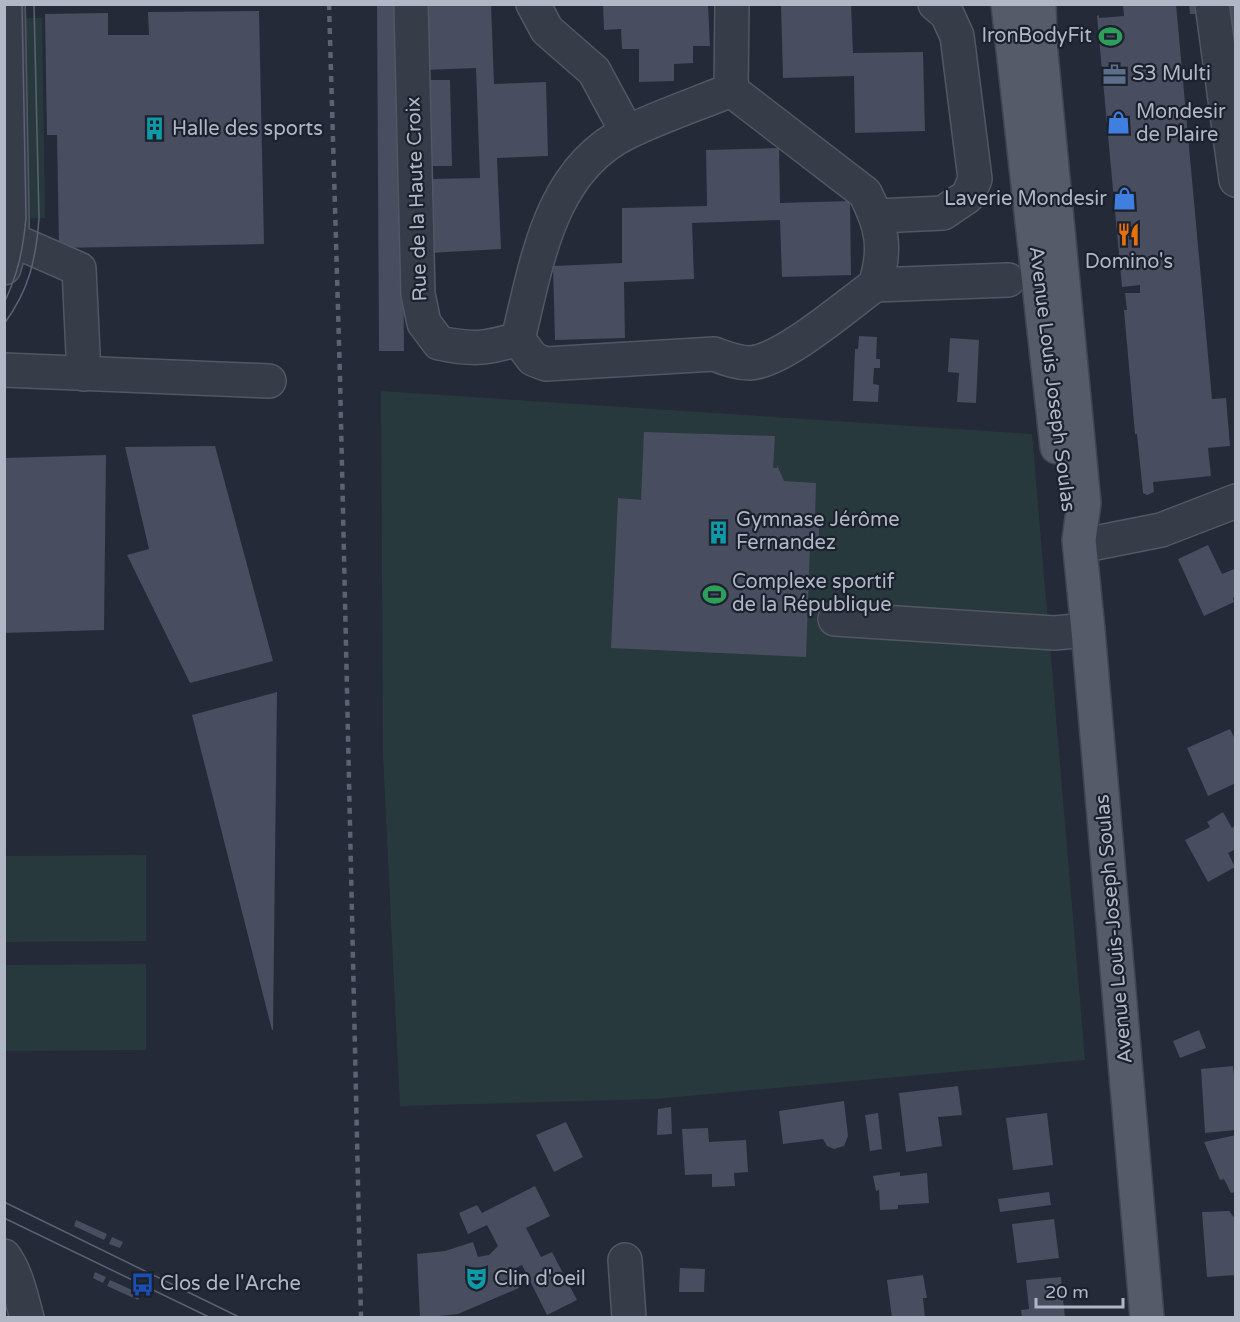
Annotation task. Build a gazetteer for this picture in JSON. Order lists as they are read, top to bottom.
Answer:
{
  "streets": {
    "main road": ["Avenue Louis Joseph Soulas", "Avenue Louis-Joseph Soulas"],
    "street": ["Rue de la Haute Croix"]
  },
  "crossings": [
    ["Avenue Louis Joseph Soulas", "Avenue Louis-Joseph Soulas"]
  ],
  "places": {
    "sports": ["IronBodyFit", "Complexe sportif de la République"],
    "office": ["S3 Multi"],
    "shop": ["Mondesir de Plaire", "Laverie Mondesir"],
    "building": ["Halle des sports", "Gymnase Jérôme Fernandez"],
    "restaurant": ["Domino's"],
    "theatre": ["Clin d'oeil"],
    "bus stop": ["Clos de l'Arche"]
  },
  "scale_bar": "20 m"
}
